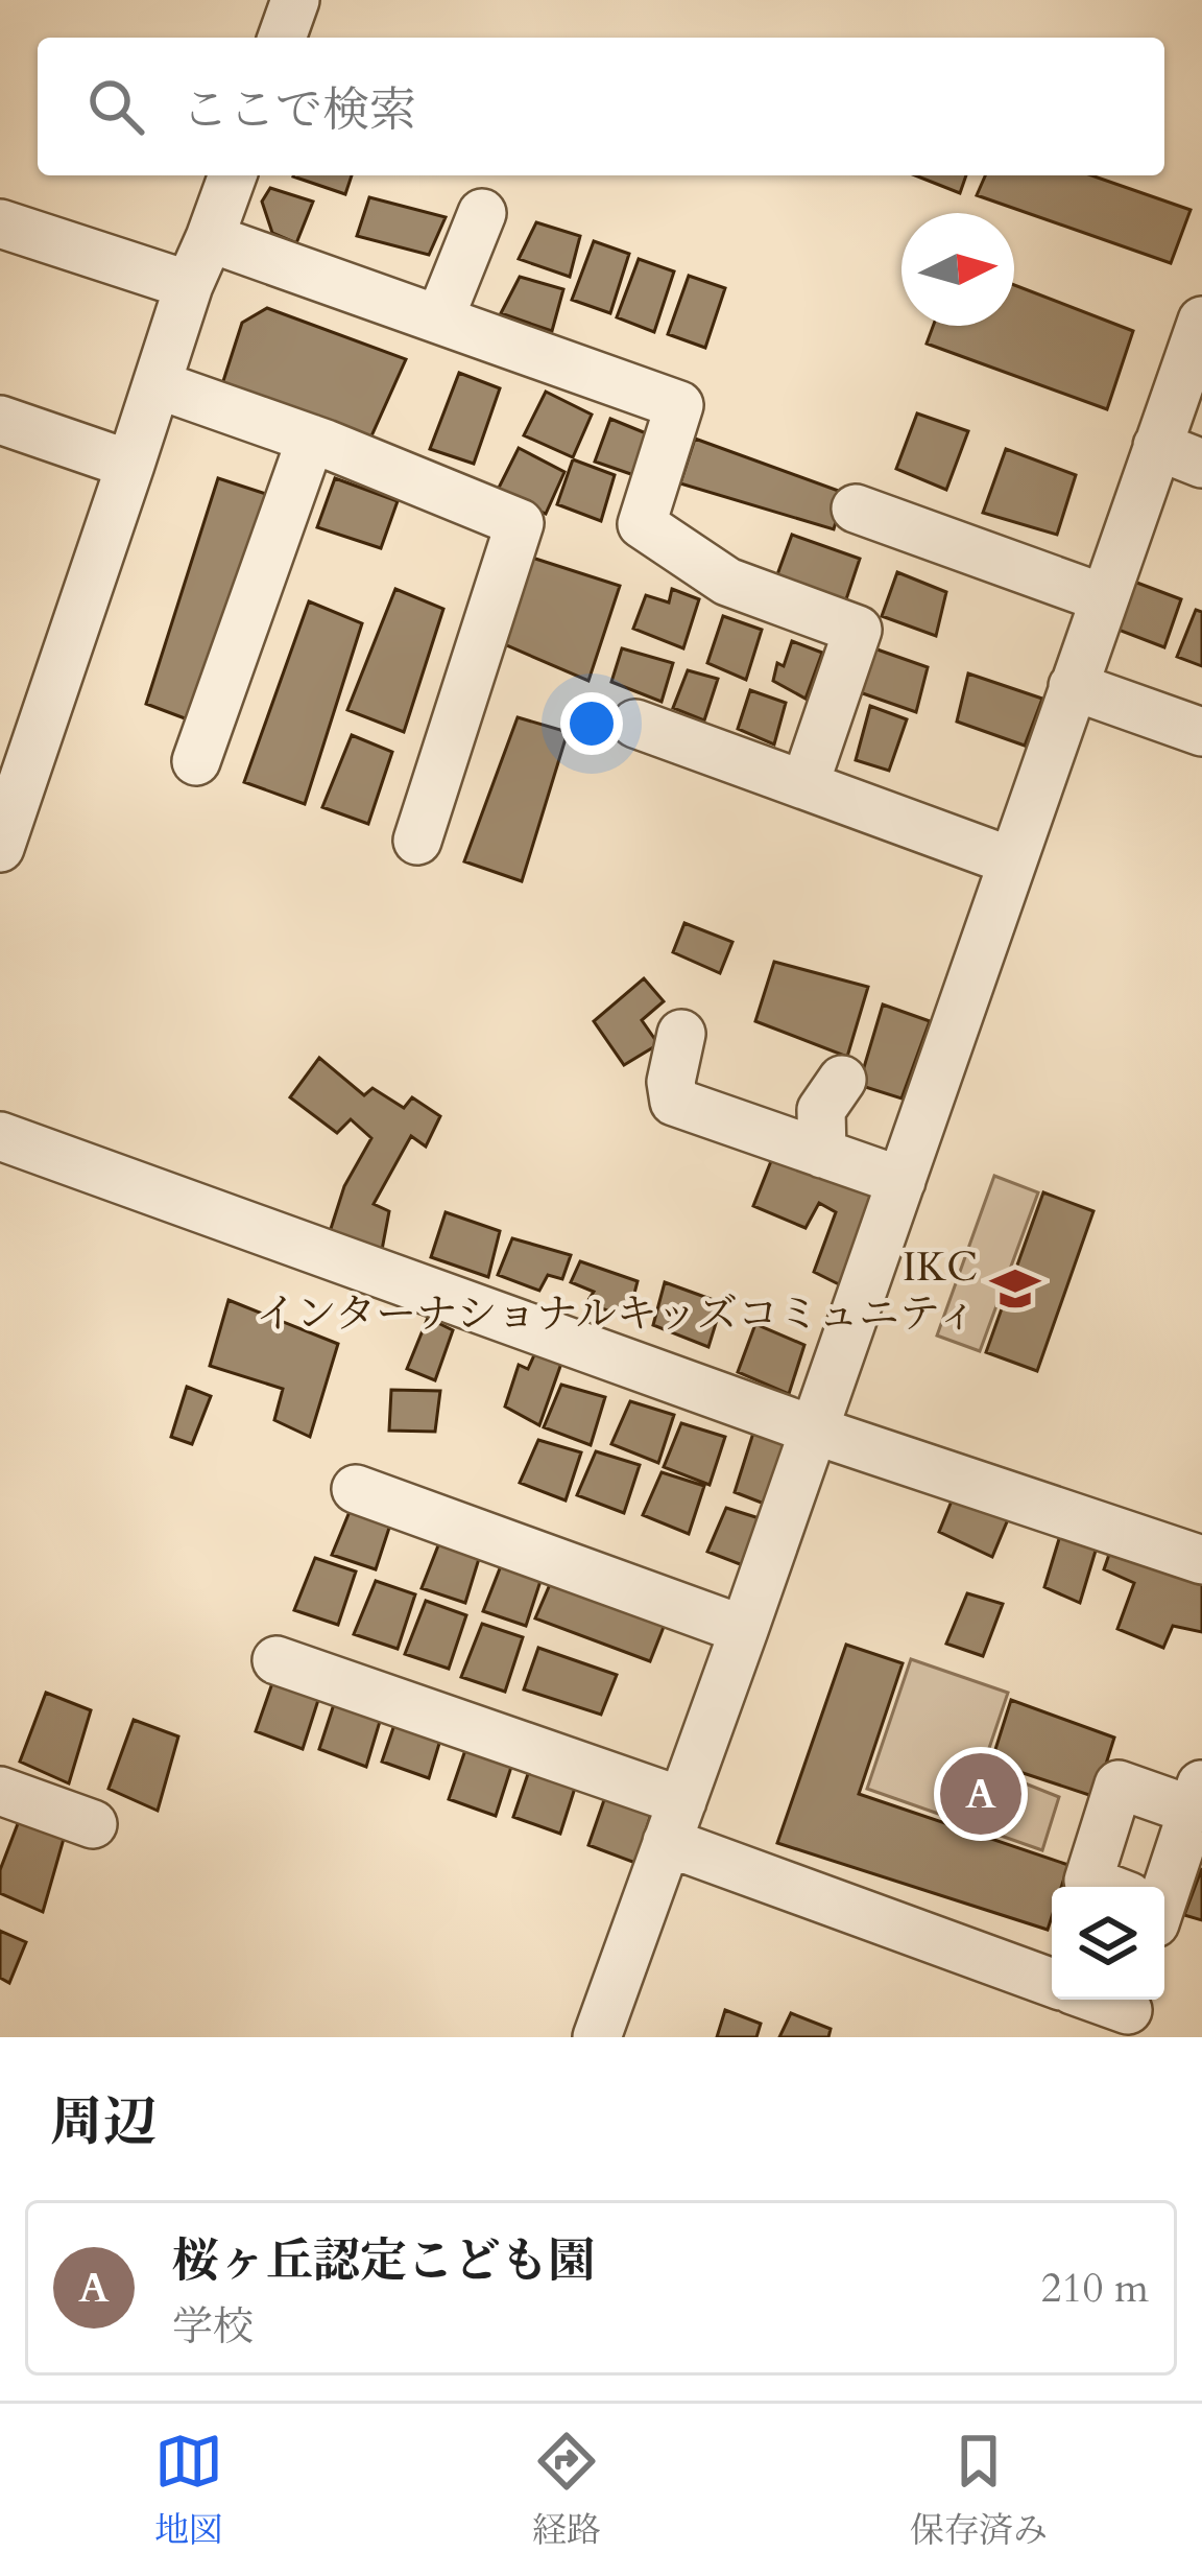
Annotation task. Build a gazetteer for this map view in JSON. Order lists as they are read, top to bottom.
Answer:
{
  "places": {
    "school or university": ["IKC インターナショナルキッズコミュニティ"]
  },
  "north": "right",
  "page": {
    "search": "ここで検索",
    "pins": "A",
    "heading": "周辺",
    "list": [
      {
        "mark": "A",
        "name": "桜ヶ丘認定こども園",
        "note": "学校",
        "value": "210 m"
      }
    ],
    "nav": ["地図", "経路", "保存済み"]
  }
}
